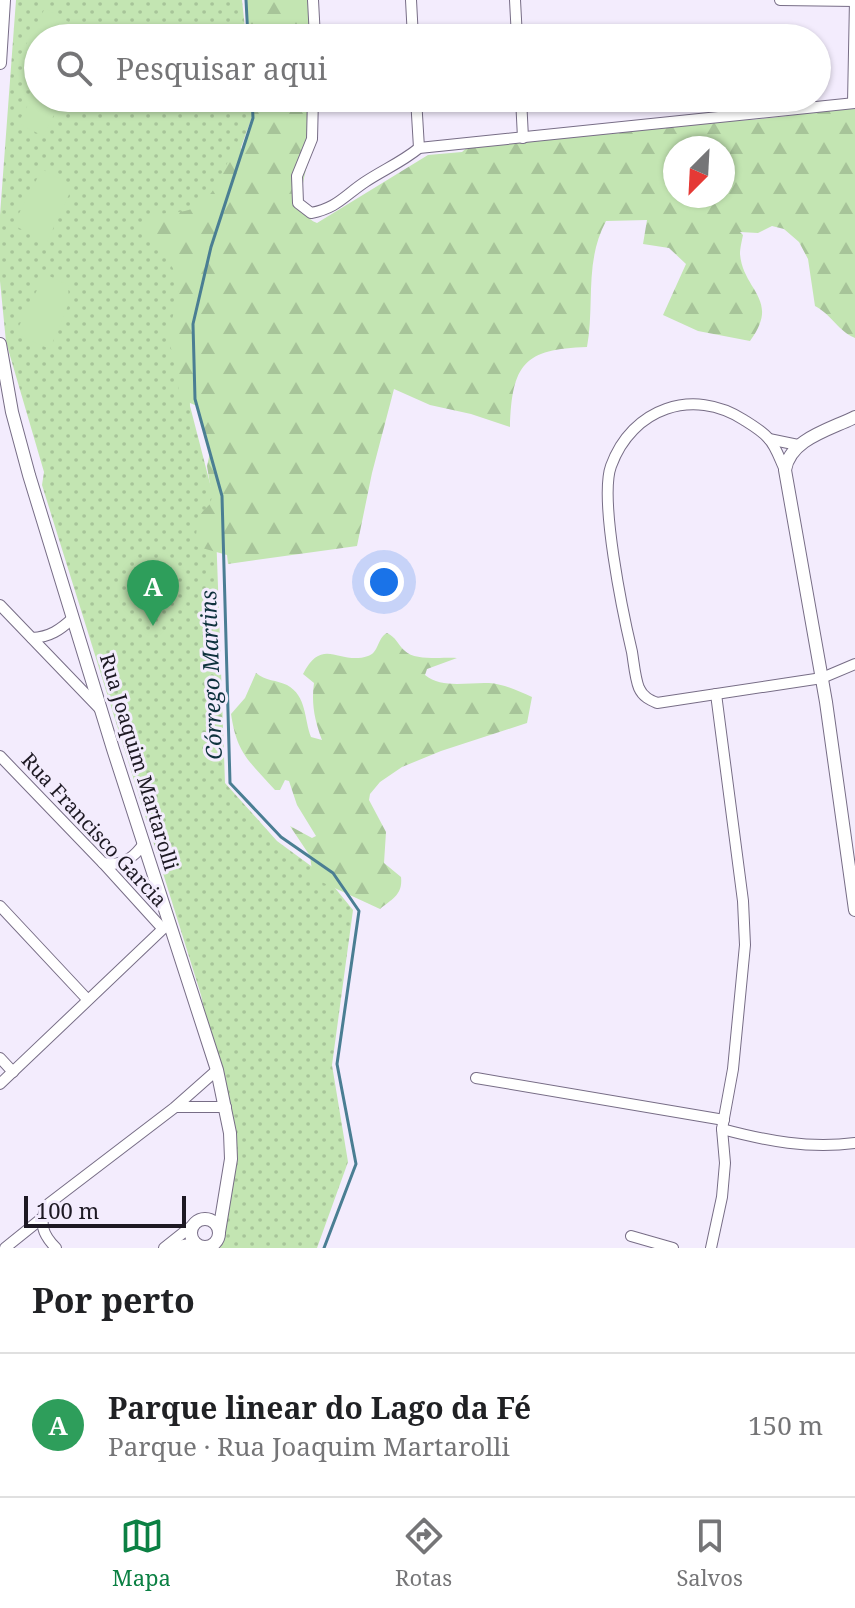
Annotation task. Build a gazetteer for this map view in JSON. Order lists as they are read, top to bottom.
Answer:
{
  "streets": {
    "street": ["Rua Joaquim Martarolli", "Rua Francisco Garcia"]
  },
  "crossings": [
    ["Rua Joaquim Martarolli", "Rua Francisco Garcia"]
  ],
  "water": ["Córrego Martins"],
  "scale_bar": "100 m",
  "north": "bottom left",
  "page": {
    "search": "Pesquisar aqui",
    "pins": "A",
    "scale": "100 m",
    "heading": "Por perto",
    "list": [
      {
        "mark": "A",
        "name": "Parque linear do Lago da Fé",
        "note": "Parque · Rua Joaquim Martarolli",
        "value": "150 m"
      }
    ],
    "nav": ["Mapa", "Rotas", "Salvos"]
  }
}
